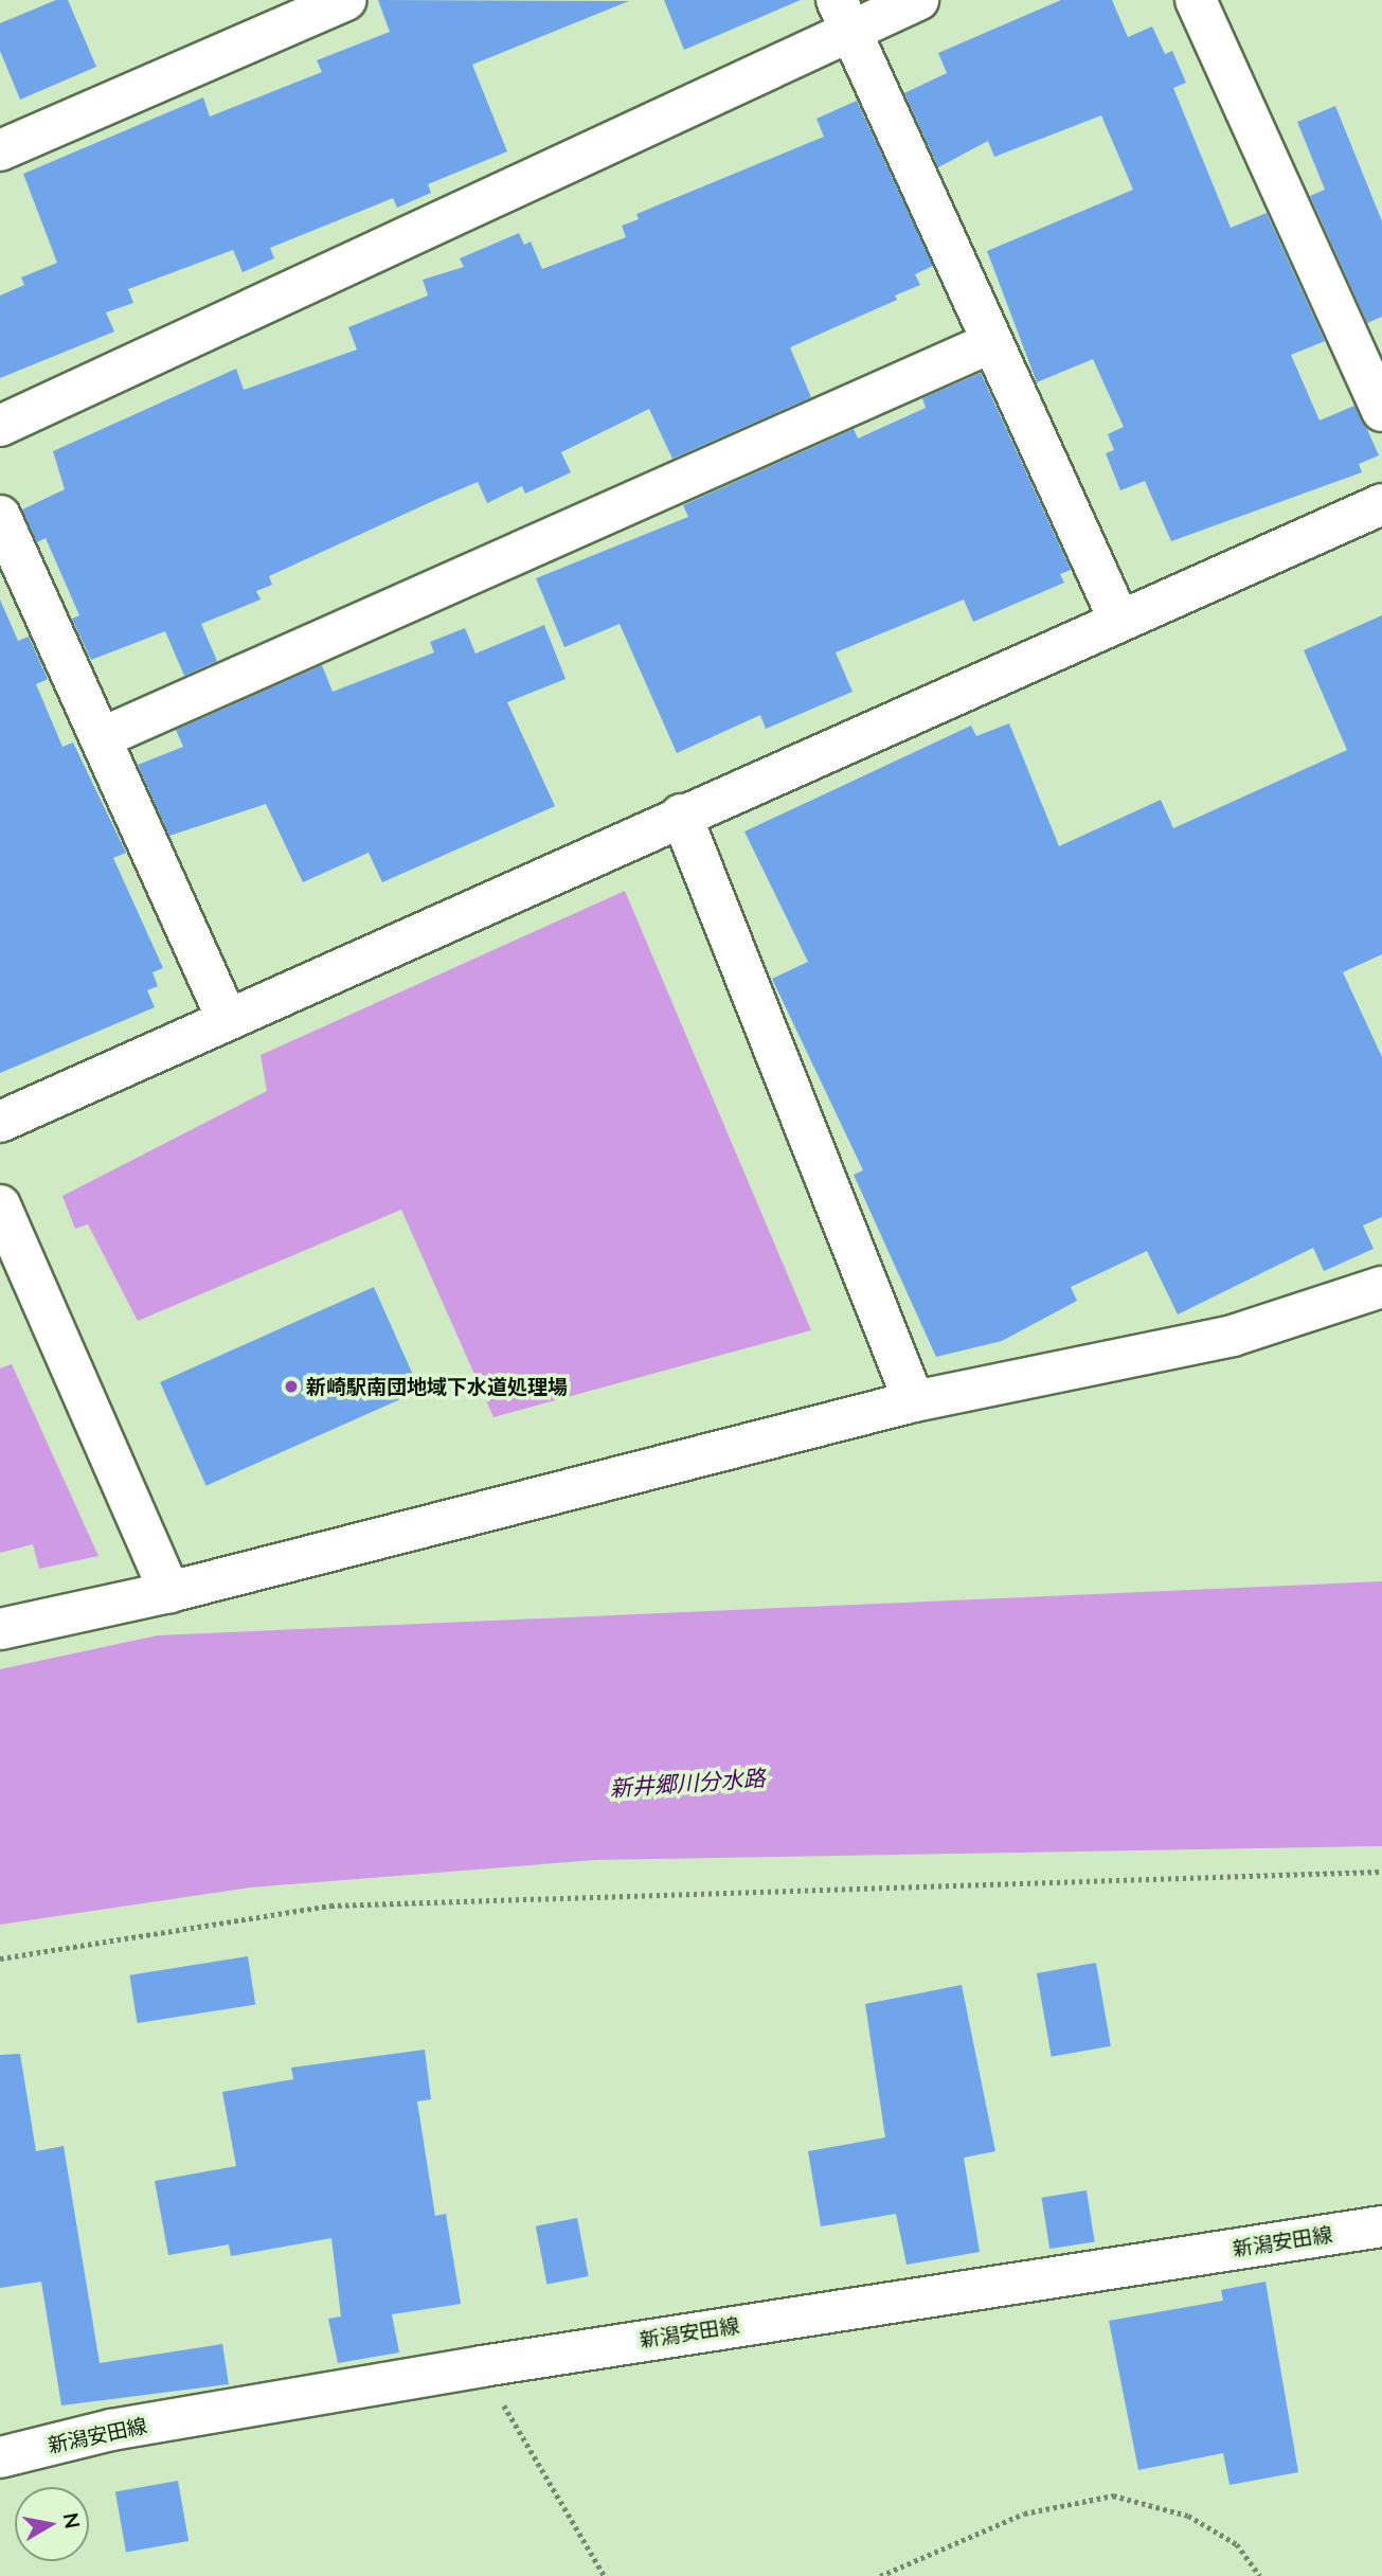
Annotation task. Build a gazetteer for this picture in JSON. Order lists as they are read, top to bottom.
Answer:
{
  "streets": {
    "street": ["新潟安田線"]
  },
  "water": ["新井郷川分水路"],
  "places": ["新崎駅南団地域下水道処理場"],
  "north": "right"
}
